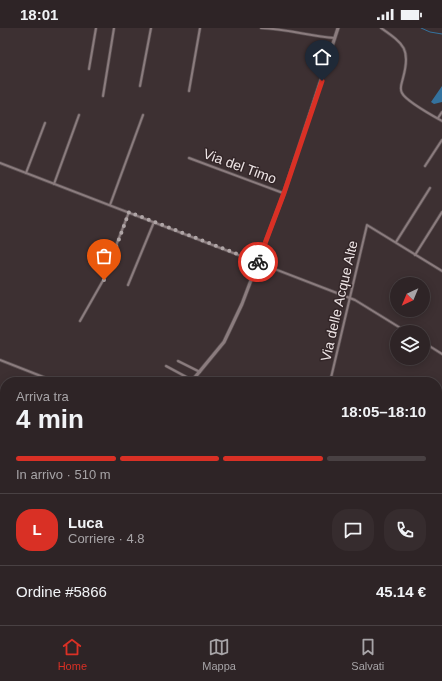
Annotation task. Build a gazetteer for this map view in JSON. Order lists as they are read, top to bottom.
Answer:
{
  "streets": {
    "street": ["Via del Timo", "Via delle Acque Alte"]
  },
  "north": "bottom left",
  "page": {
    "status": "18:01",
    "heading": ["4 min", "Arriva tra", "18:05–18:10"],
    "panel": [
      "Luca",
      "Corriere · 4.8",
      "Ordine #5866",
      "45.14 €"
    ],
    "bar": "In arrivo · 510 m",
    "round": "L",
    "tabs": ["Home", "Mappa", "Salvati"]
  }
}
